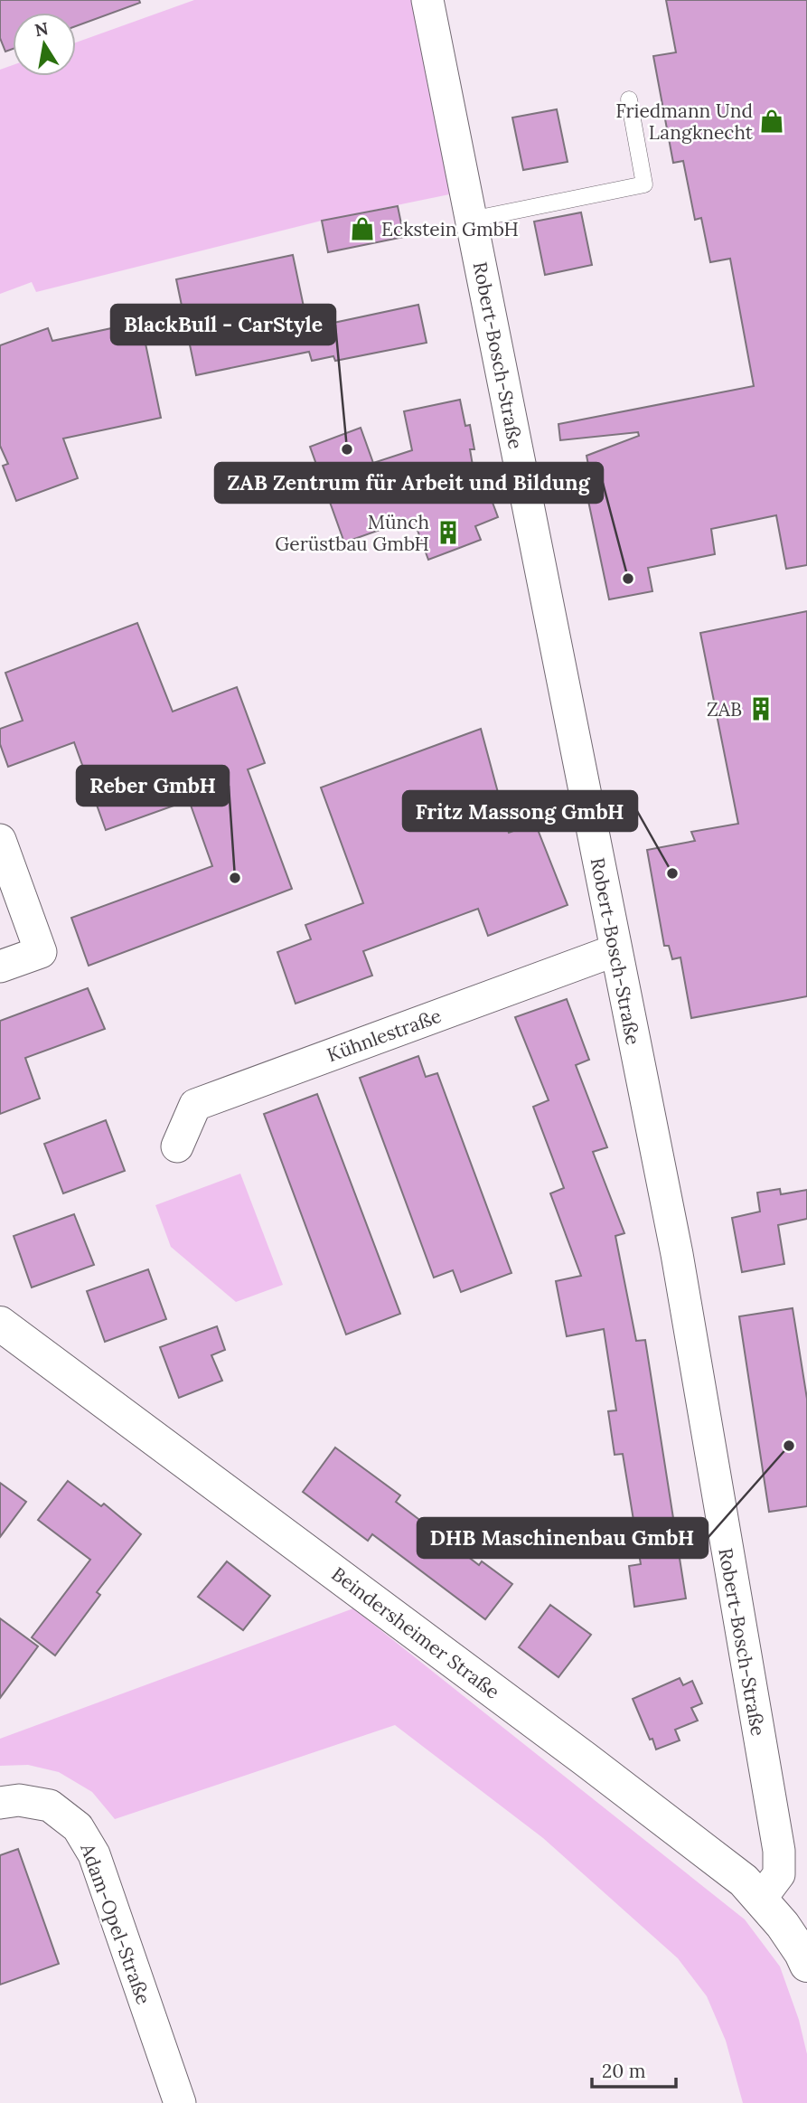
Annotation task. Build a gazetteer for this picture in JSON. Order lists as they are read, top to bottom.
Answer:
{
  "streets": {
    "street": [
      "Robert-Bosch-Straße",
      "Kühnlestraße",
      "Beindersheimer Straße",
      "Adam-Opel-Straße"
    ]
  },
  "crossings": [
    ["Robert-Bosch-Straße", "Kühnlestraße"],
    ["Robert-Bosch-Straße", "Beindersheimer Straße"]
  ],
  "places": {
    "shop": ["Friedmann Und Langknecht", "Eckstein GmbH"],
    "other": [
      "BlackBull - CarStyle",
      "ZAB Zentrum für Arbeit und Bildung",
      "Fritz Massong GmbH",
      "Reber GmbH",
      "DHB Maschinenbau GmbH"
    ],
    "building": ["Münch Gerüstbau GmbH", "ZAB"]
  },
  "scale_bar": "20 m",
  "north": "top"
}
